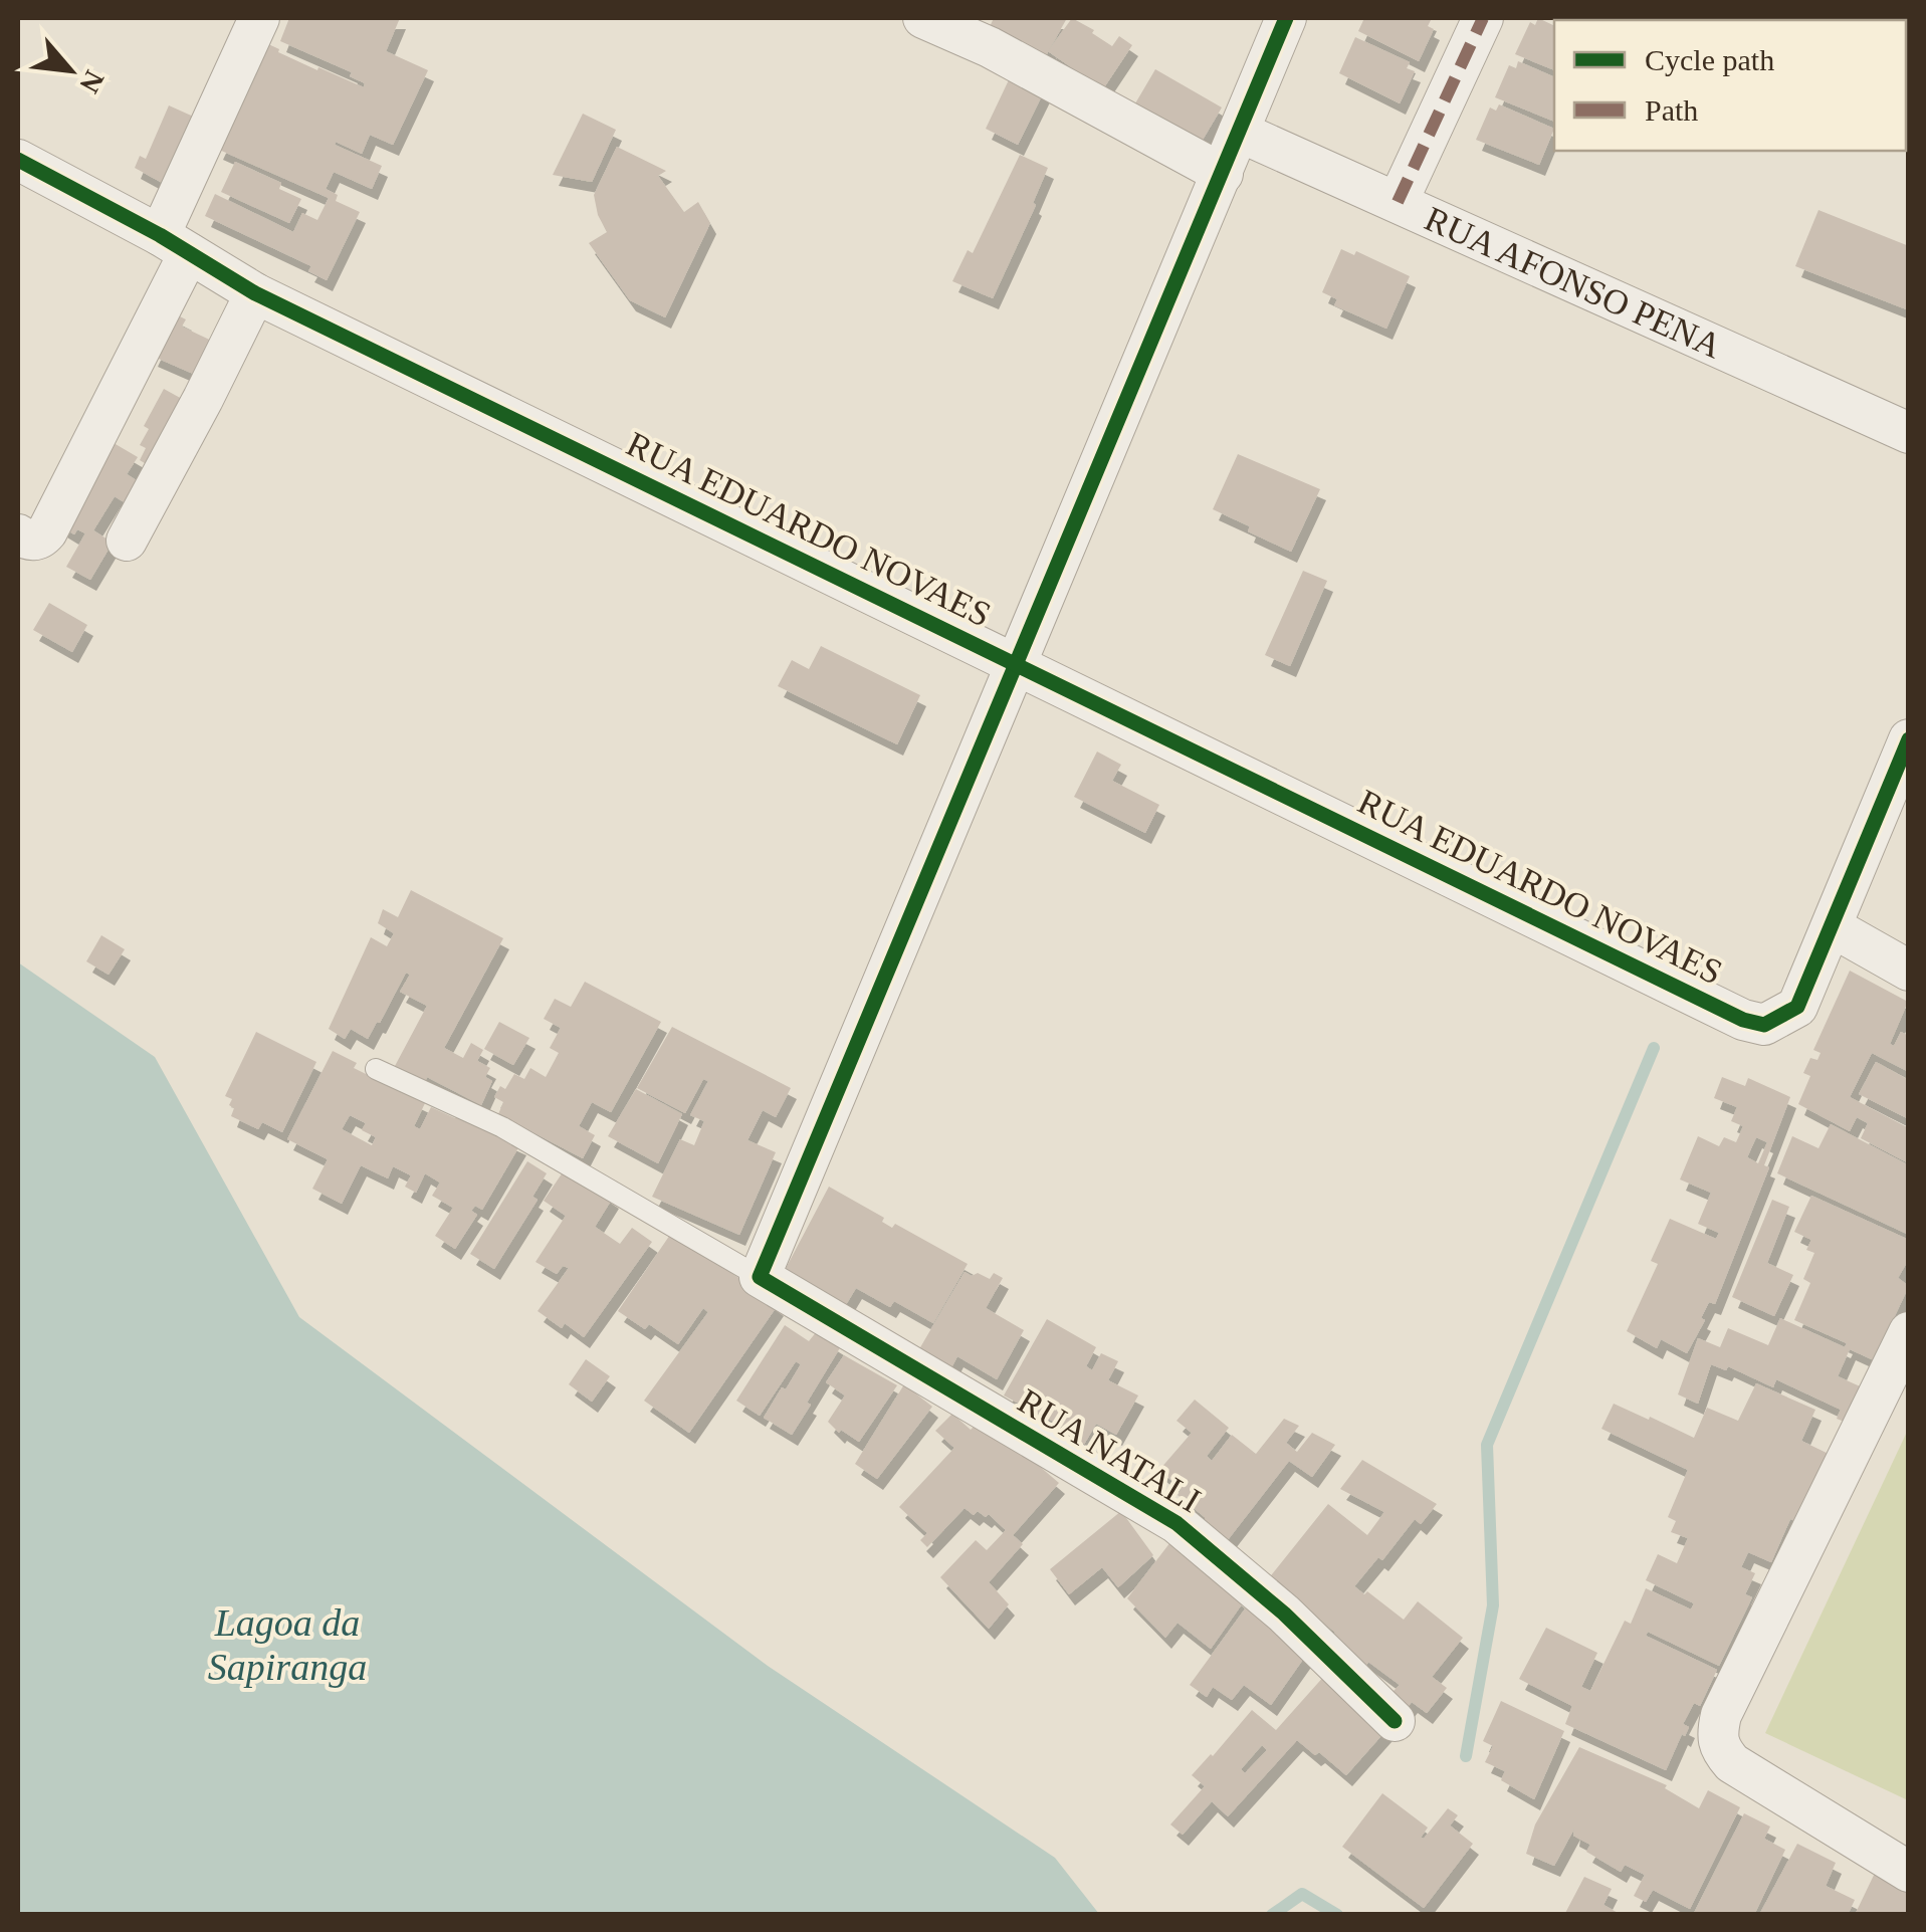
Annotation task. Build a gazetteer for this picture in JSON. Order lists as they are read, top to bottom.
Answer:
{
  "streets": {
    "street": ["RUA AFONSO PENA", "RUA EDUARDO NOVAES", "RUA NATALI"]
  },
  "water": ["Lagoa da Sapiranga"],
  "legend": ["Cycle path", "Path"],
  "north": "bottom right"
}
